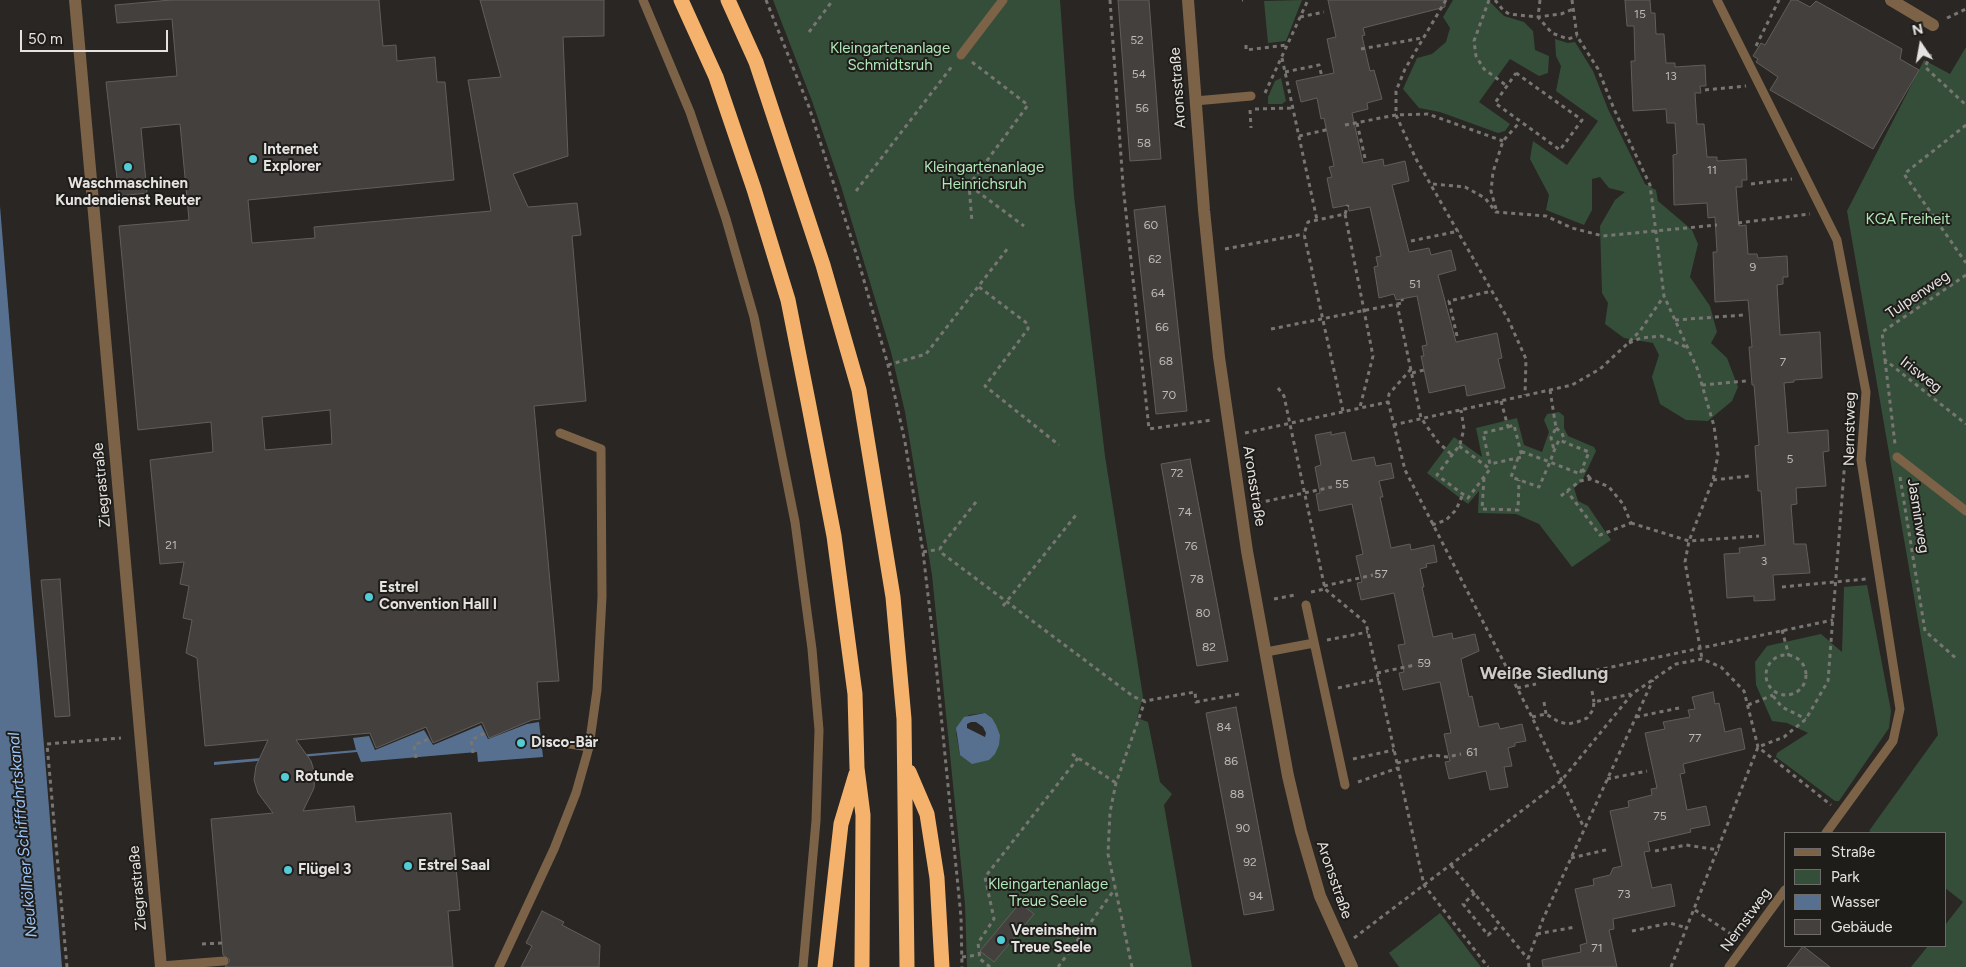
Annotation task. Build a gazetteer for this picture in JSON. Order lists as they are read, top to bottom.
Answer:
{
  "streets": {
    "street": ["Aronsstraße", "Ziegrastraße"],
    "lane": ["Nernstweg"],
    "path": ["Tulpenweg", "Irisweg", "Jasminweg"]
  },
  "crossings": [
    ["Tulpenweg", "Irisweg"],
    ["Irisweg", "Jasminweg"]
  ],
  "districts": ["Weiße Siedlung"],
  "water": ["Neuköllner Schifffahrtskanal"],
  "parks": [
    "Kleingartenanlage Schmidtsruh",
    "Kleingartenanlage Heinrichsruh",
    "KGA Freiheit",
    "Kleingartenanlage Treue Seele"
  ],
  "places": [
    "Internet Explorer",
    "Waschmaschinen Kundendienst Reuter",
    "Estrel Convention Hall I",
    "Disco-Bär",
    "Rotunde",
    "Estrel Saal",
    "Flügel 3",
    "Vereinsheim Treue Seele"
  ],
  "house_numbers": [
    "15",
    "52",
    "54",
    "13",
    "56",
    "58",
    "11",
    "60",
    "62",
    "9",
    "51",
    "64",
    "66",
    "68",
    "7",
    "70",
    "5",
    "72",
    "55",
    "74",
    "21",
    "76",
    "3",
    "57",
    "78",
    "80",
    "82",
    "59",
    "84",
    "77",
    "61",
    "86",
    "88",
    "75",
    "90",
    "92",
    "73",
    "94",
    "71"
  ],
  "legend": [
    "Straße",
    "Park",
    "Wasser",
    "Gebäude"
  ],
  "scale_bar": "50 m",
  "north": "top"
}
